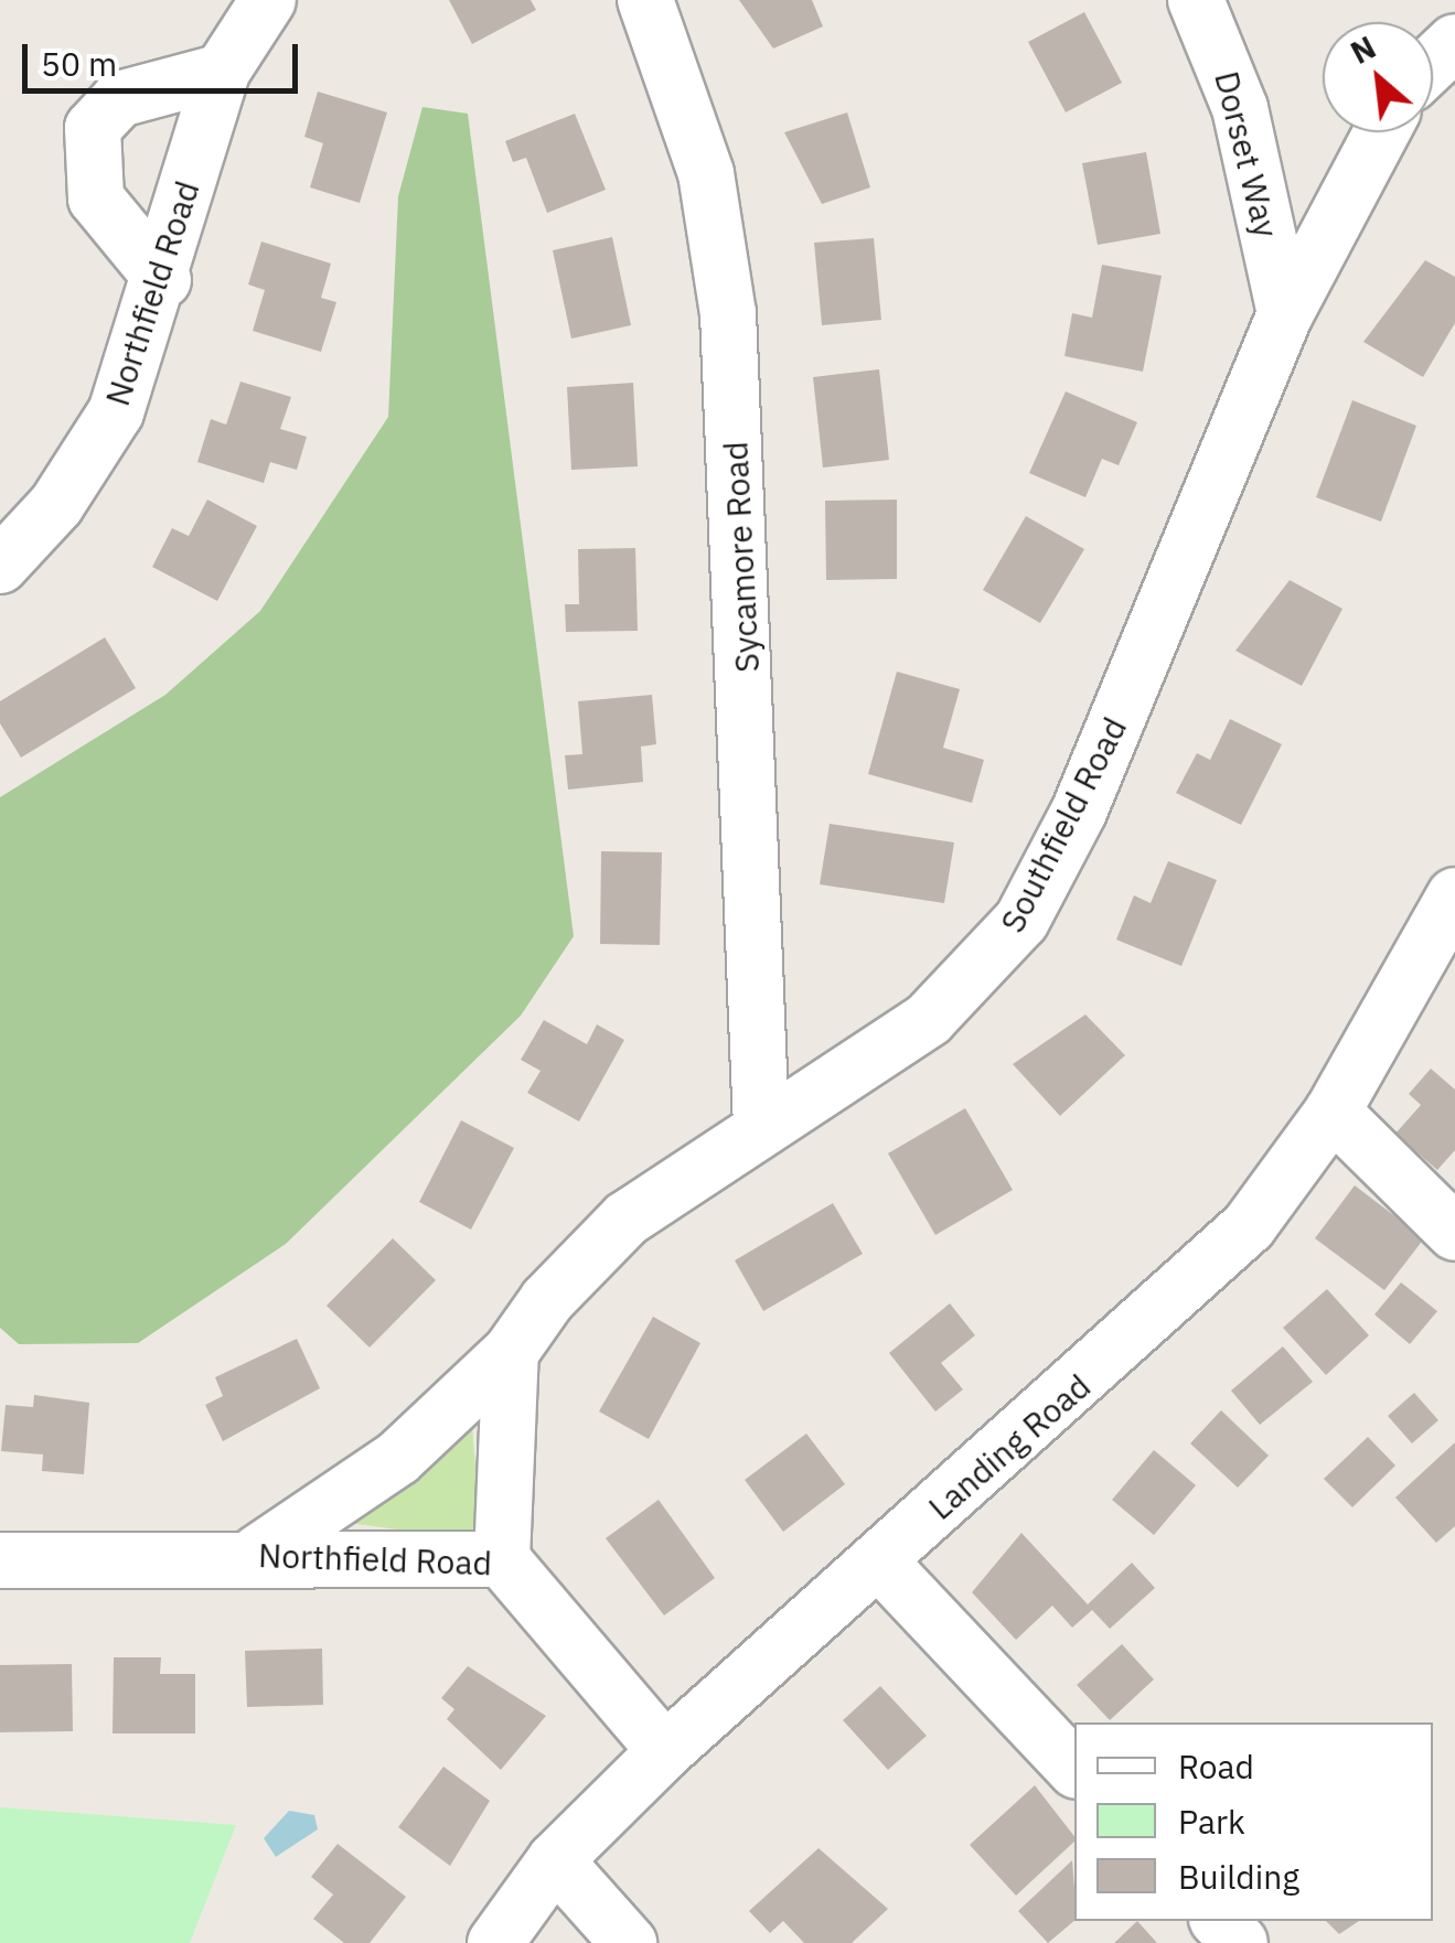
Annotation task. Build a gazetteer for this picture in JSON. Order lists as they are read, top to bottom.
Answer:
{
  "streets": {
    "street": [
      "Dorset Way",
      "Northfield Road",
      "Sycamore Road",
      "Southfield Road",
      "Landing Road"
    ]
  },
  "crossings": [
    ["Dorset Way", "Southfield Road"],
    ["Northfield Road", "Southfield Road"],
    ["Northfield Road", "Landing Road"],
    ["Sycamore Road", "Southfield Road"]
  ],
  "legend": ["Road", "Park", "Building"],
  "scale_bar": "50 m",
  "north": "top left"
}
